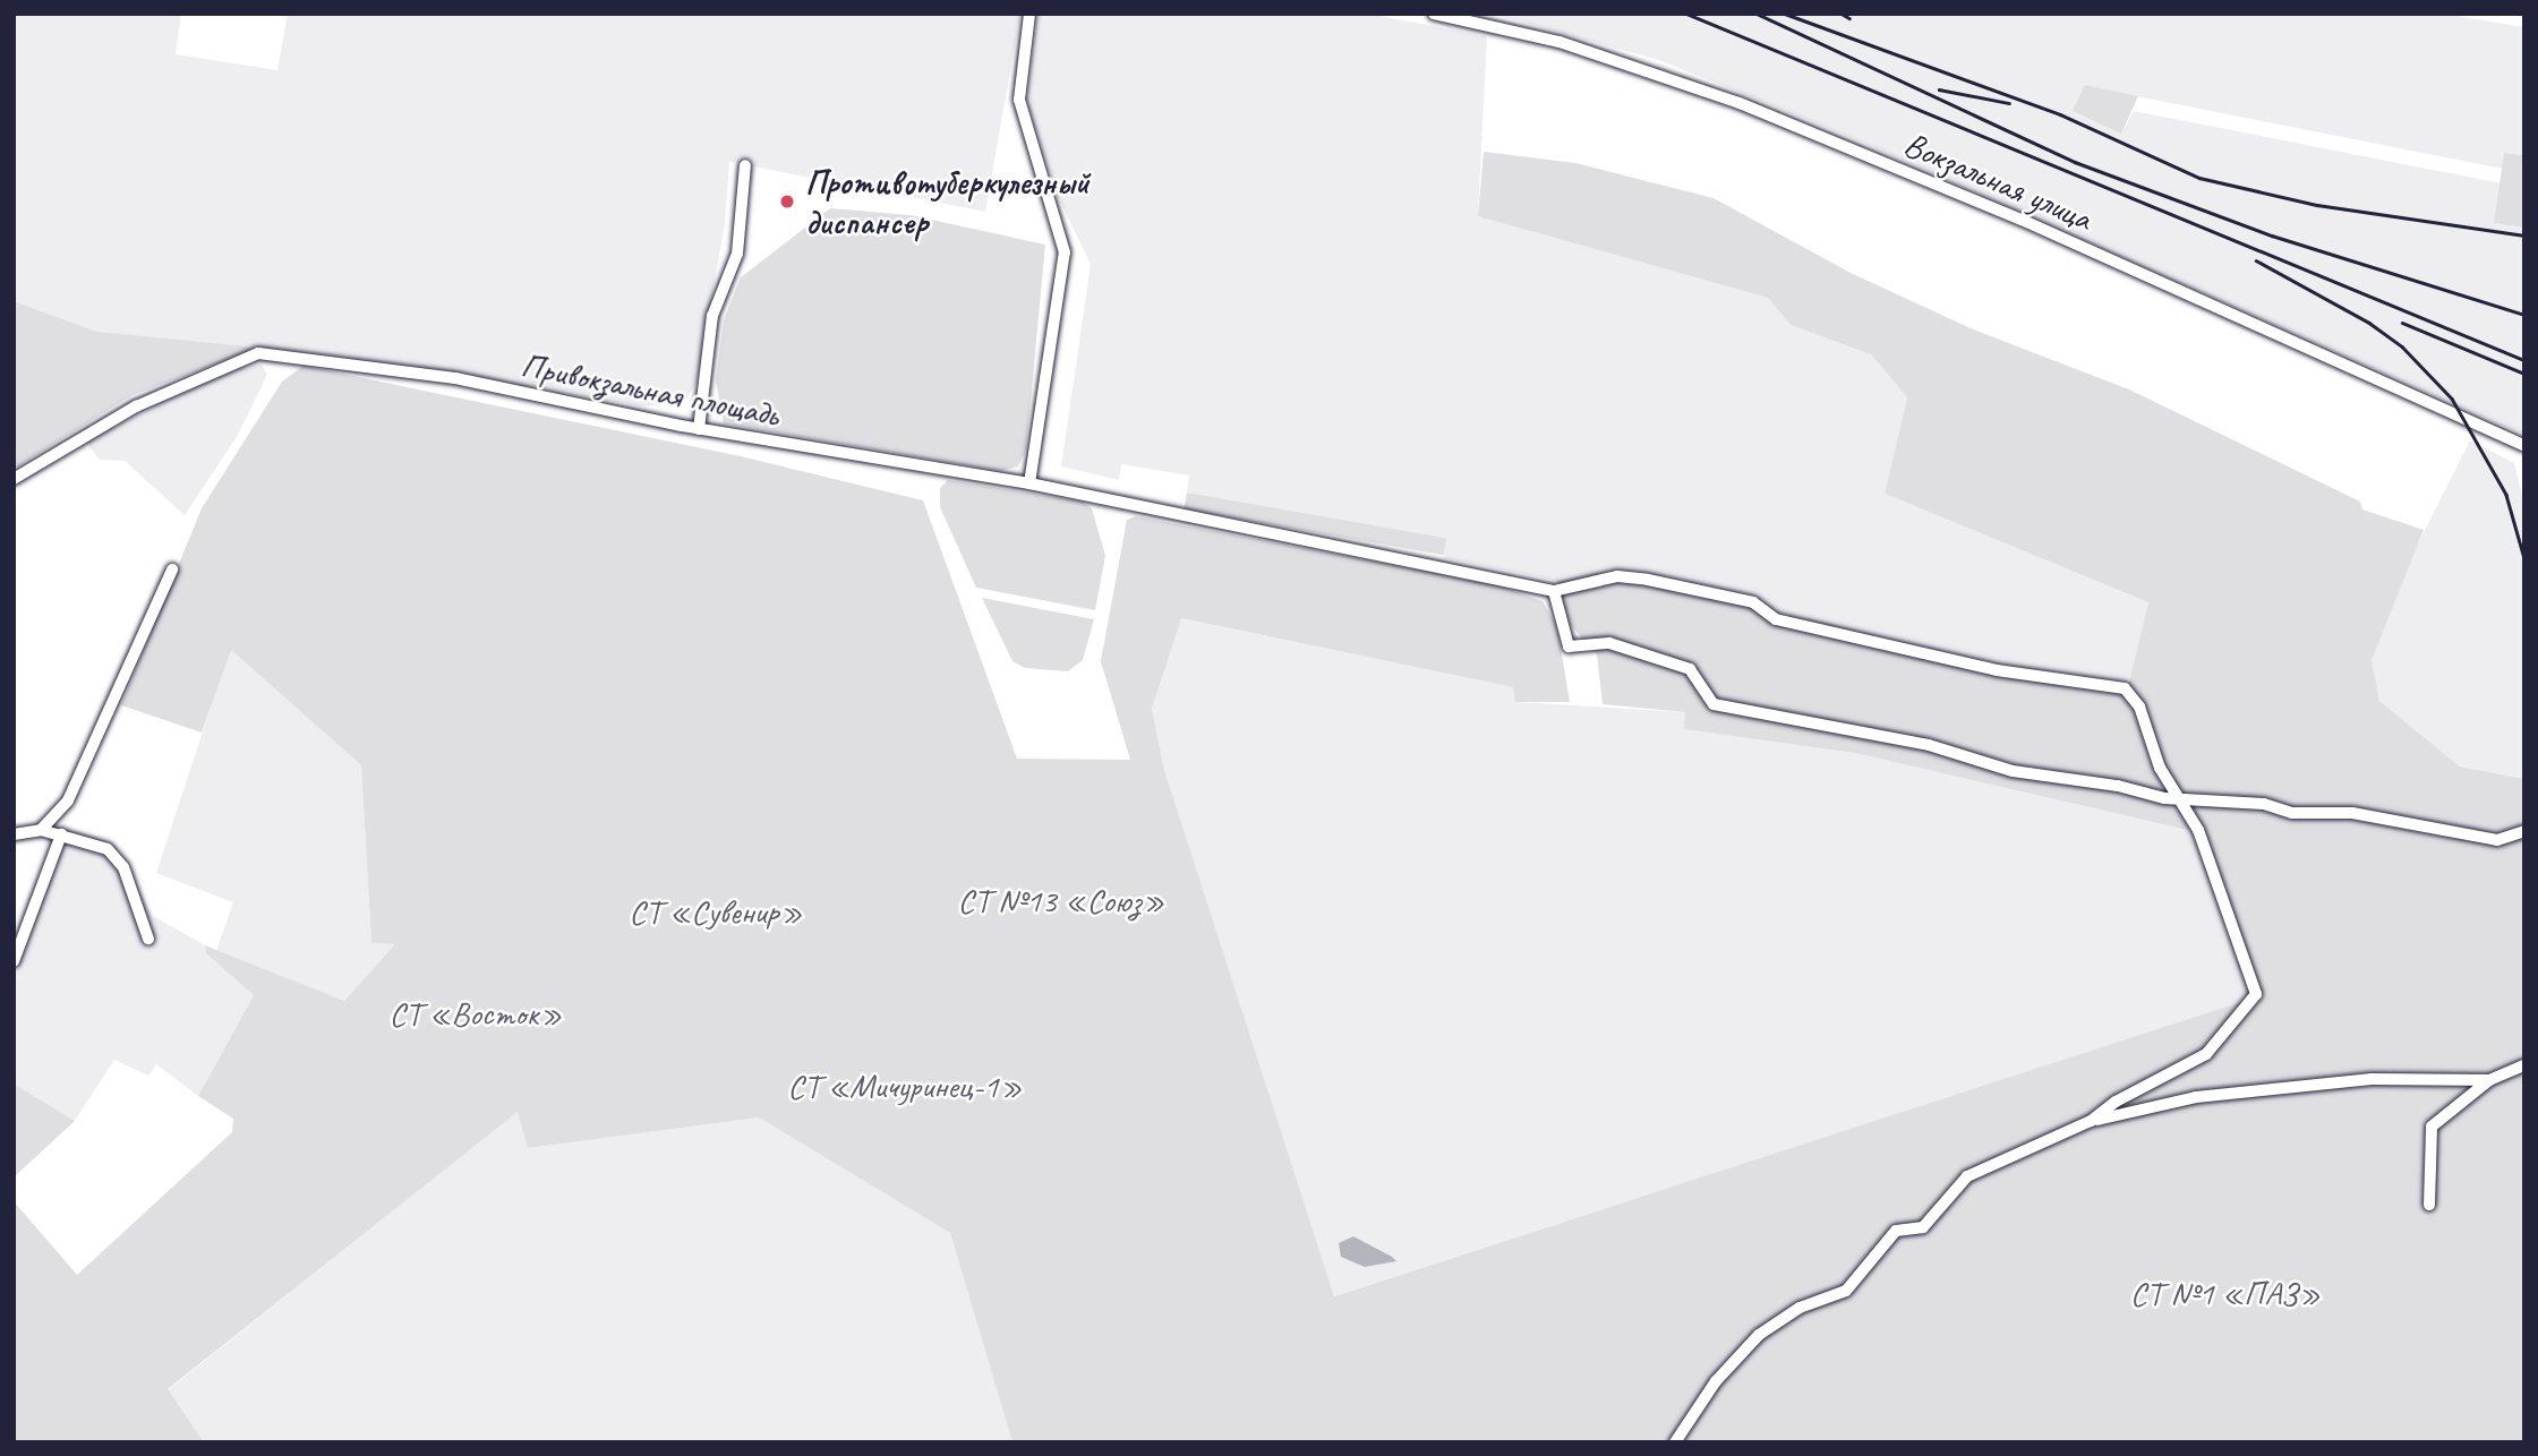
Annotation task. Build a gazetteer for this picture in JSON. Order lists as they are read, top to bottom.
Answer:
{
  "streets": {
    "street": ["Вокзальная улица", "Привокзальная площадь"]
  },
  "parks": [
    "СТ №13 «Союз»",
    "СТ «Сувенир»",
    "СТ «Восток»",
    "СТ «Мичуринец-1»",
    "СТ №1 «ПАЗ»"
  ],
  "places": ["Противотуберкулезный диспансер"]
}
